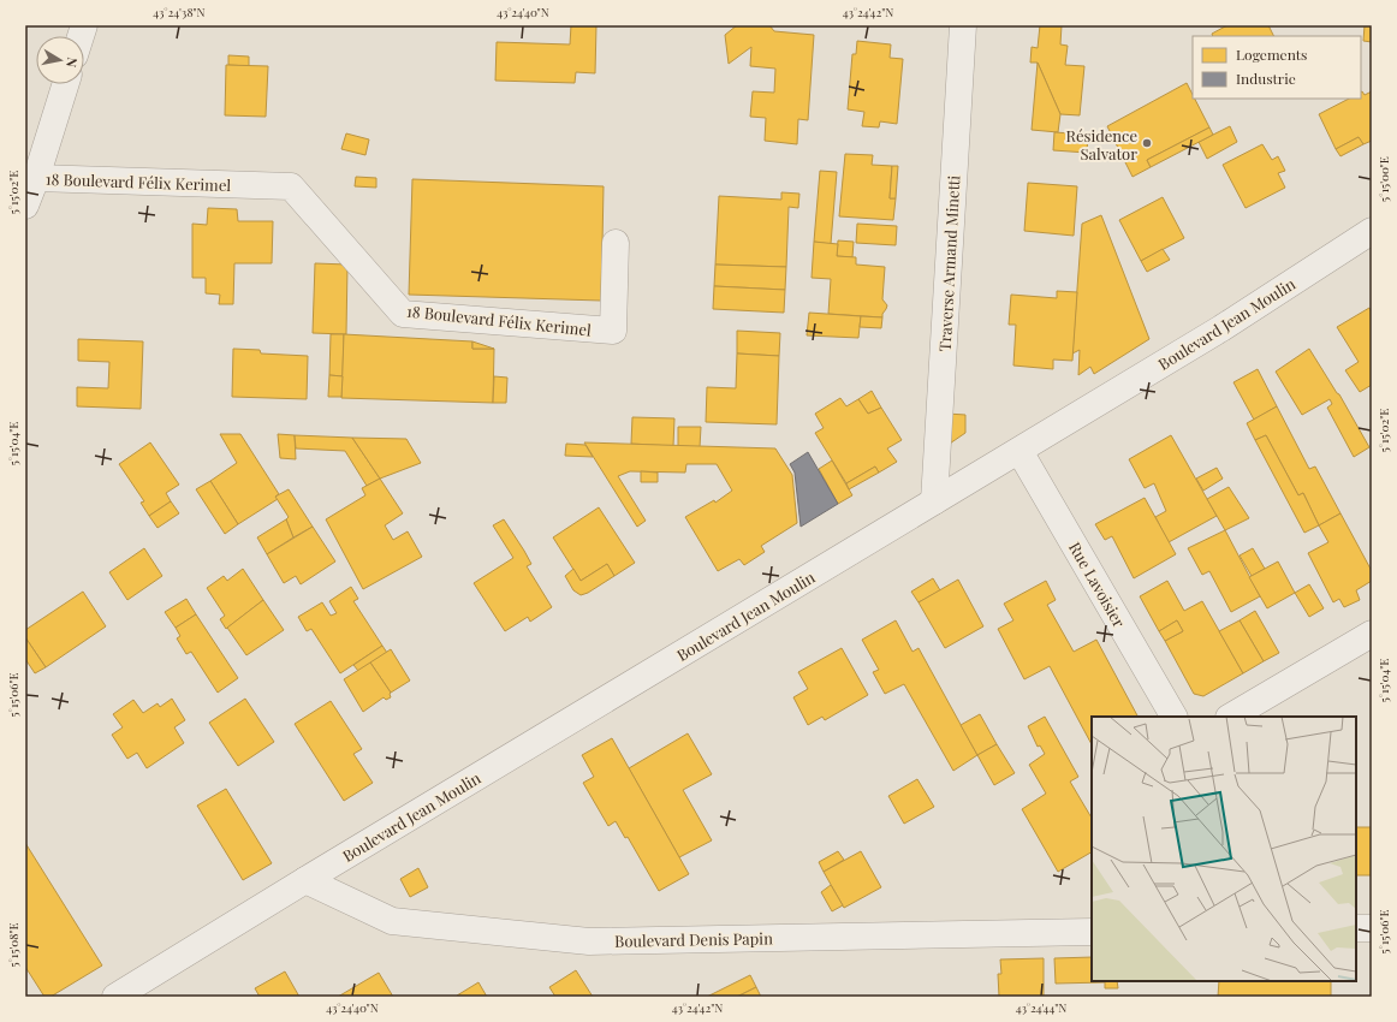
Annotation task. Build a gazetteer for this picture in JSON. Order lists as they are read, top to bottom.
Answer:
{
  "streets": {
    "street": [
      "18 Boulevard Félix Kerimel",
      "Traverse Armand Minetti",
      "Boulevard Jean Moulin",
      "Rue Lavoisier",
      "Boulevard Denis Papin"
    ]
  },
  "crossings": [
    ["Traverse Armand Minetti", "Boulevard Jean Moulin"],
    ["Boulevard Jean Moulin", "Rue Lavoisier"],
    ["Boulevard Jean Moulin", "Boulevard Denis Papin"]
  ],
  "places": ["Résidence Salvator"],
  "legend": ["Logements", "Industrie"],
  "north": "right",
  "coordinates": [
    "43°24'38\"N",
    "43°24'40\"N",
    "43°24'42\"N",
    "5°15'00\"E",
    "5°15'02\"E",
    "5°15'04\"E",
    "5°15'06\"E",
    "5°15'08\"E",
    "43°24'44\"N"
  ]
}
